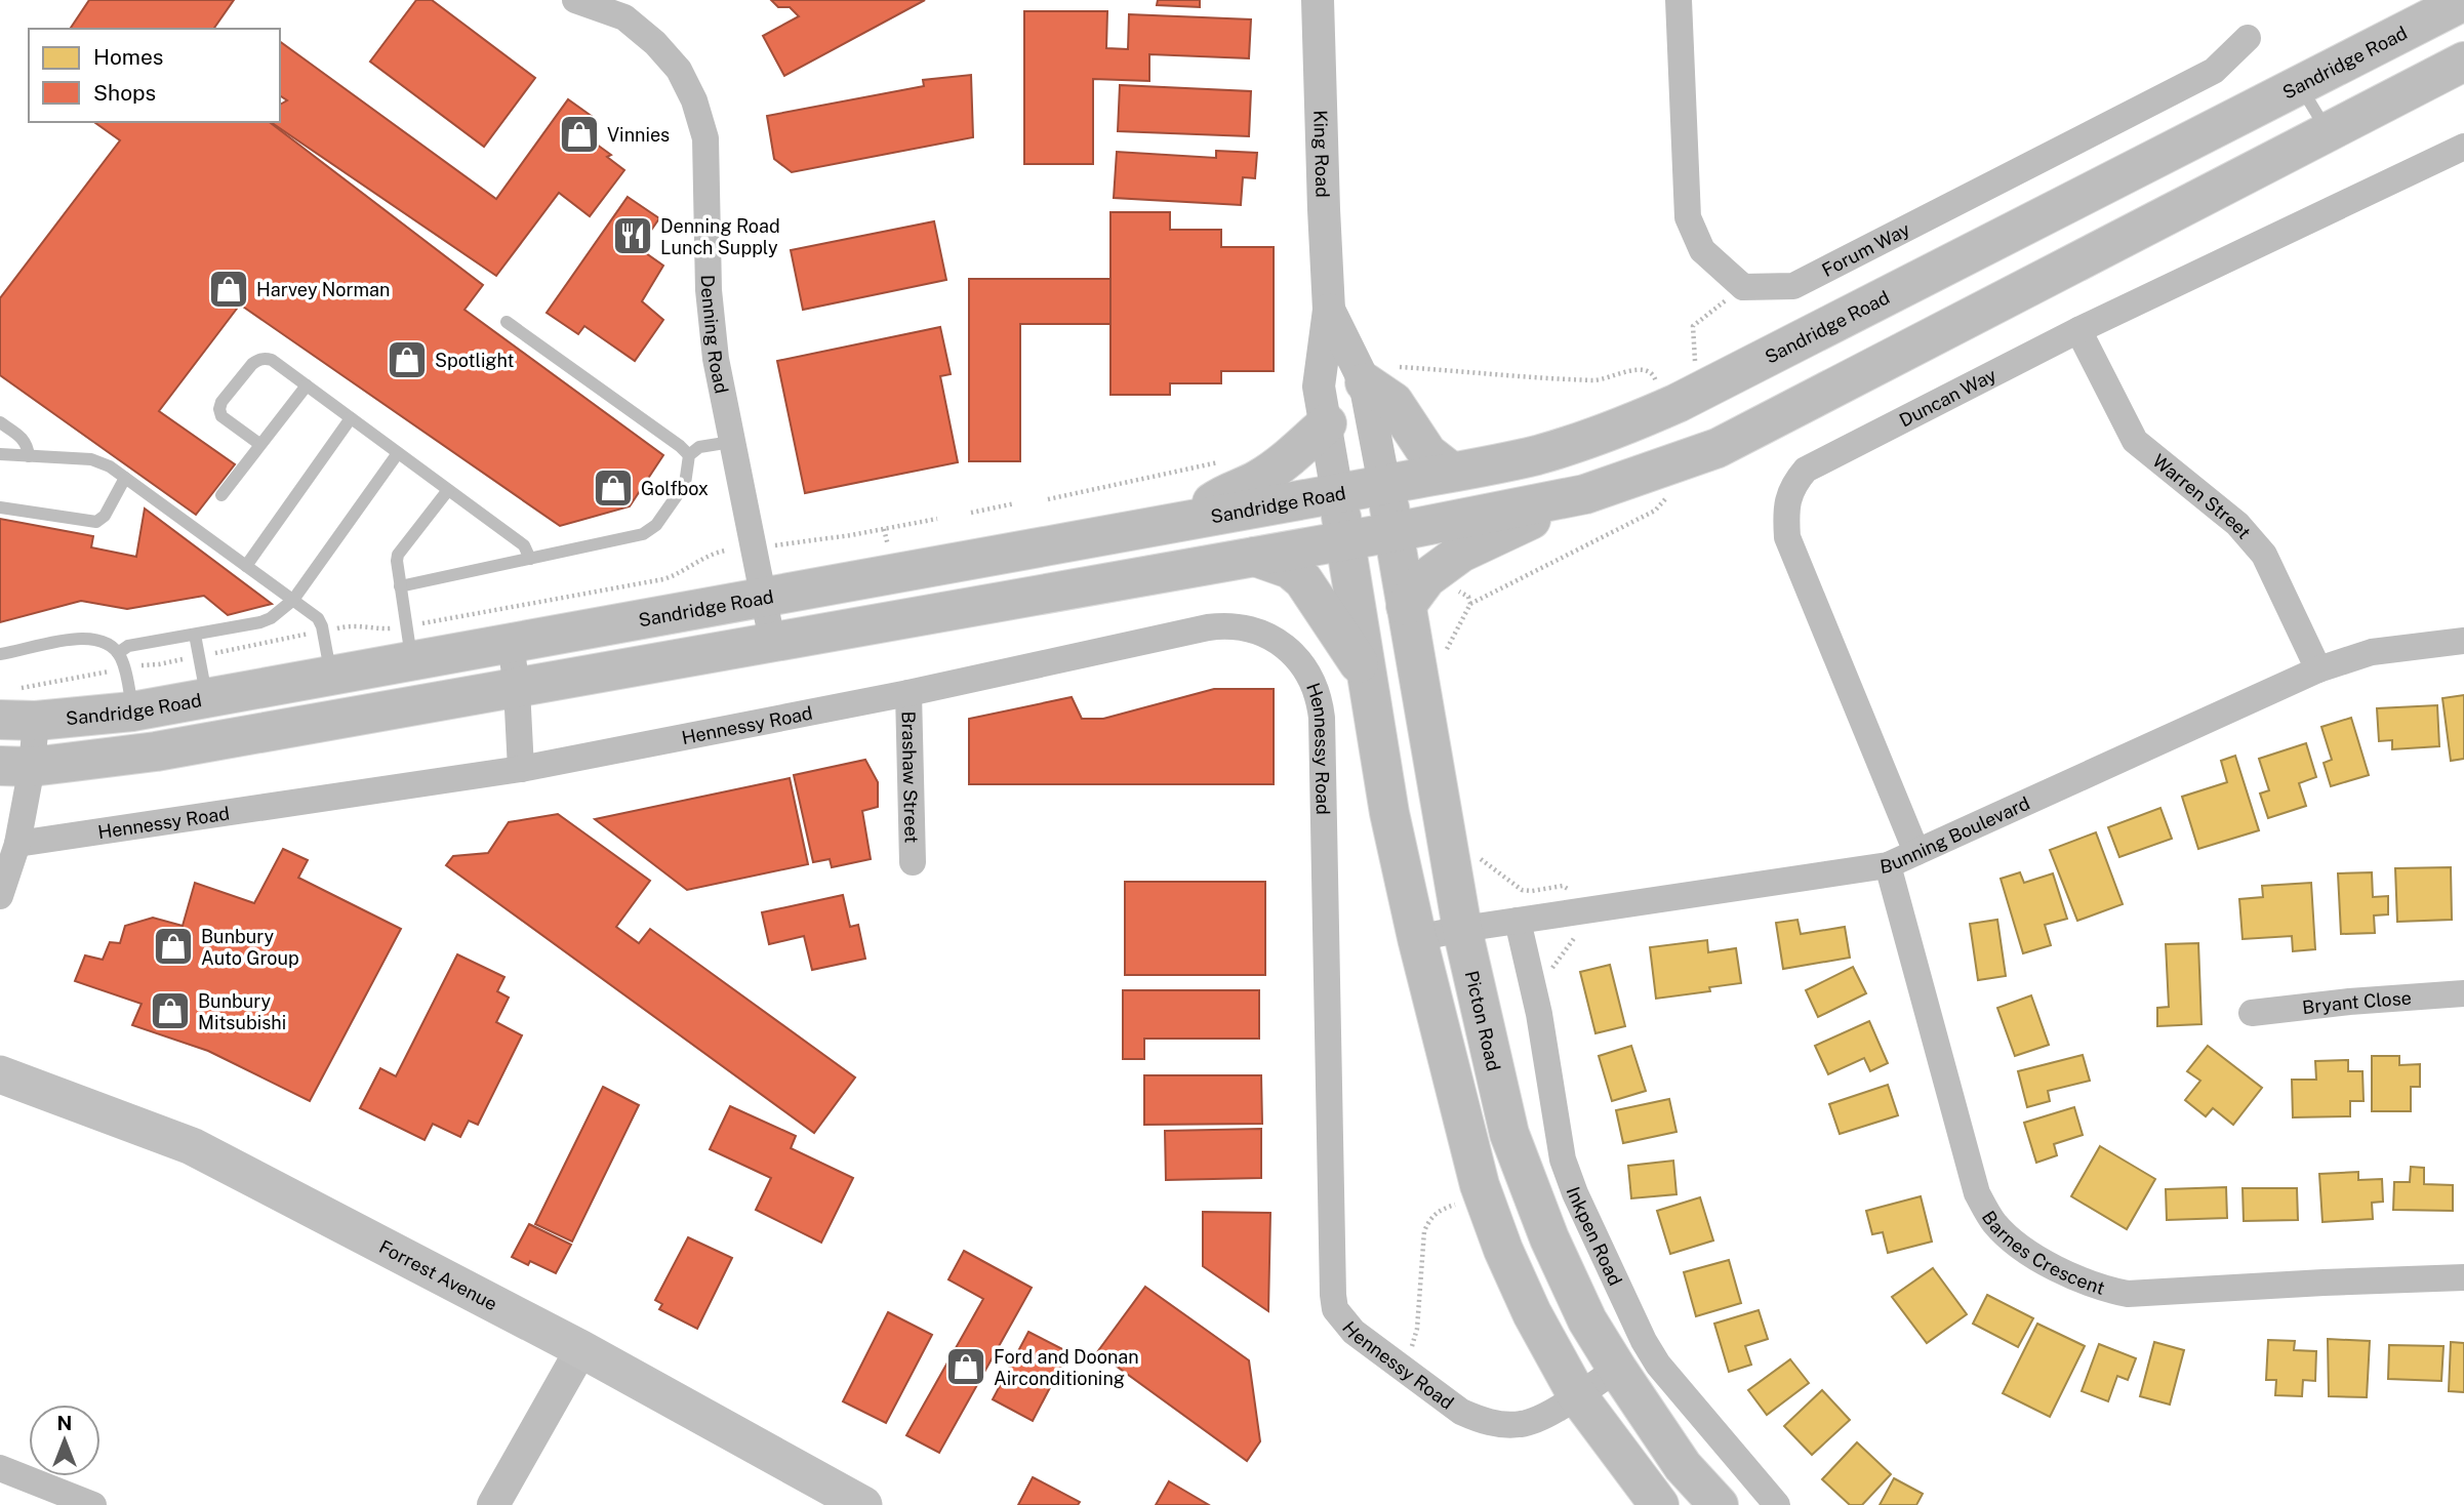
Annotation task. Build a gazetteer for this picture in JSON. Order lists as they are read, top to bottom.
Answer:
{
  "streets": {
    "main road": ["Sandridge Road", "Picton Road", "Forrest Avenue"],
    "street": [
      "King Road",
      "Forum Way",
      "Denning Road",
      "Duncan Way",
      "Warren Street",
      "Hennessy Road",
      "Brashaw Street",
      "Bunning Boulevard",
      "Bryant Close",
      "Inkpen Road",
      "Barnes Crescent"
    ]
  },
  "crossings": [
    ["Sandridge Road", "King Road"],
    ["Sandridge Road", "Denning Road"],
    ["Sandridge Road", "Picton Road"],
    ["King Road", "Picton Road"],
    ["Duncan Way", "Warren Street"],
    ["Duncan Way", "Bunning Boulevard"],
    ["Warren Street", "Bunning Boulevard"],
    ["Hennessy Road", "Brashaw Street"],
    ["Hennessy Road", "Picton Road"],
    ["Bunning Boulevard", "Picton Road"],
    ["Bunning Boulevard", "Inkpen Road"],
    ["Bunning Boulevard", "Barnes Crescent"]
  ],
  "places": {
    "shop": [
      "Vinnies",
      "Harvey Norman",
      "Spotlight",
      "Golfbox",
      "Bunbury Auto Group",
      "Bunbury Mitsubishi",
      "Ford and Doonan Airconditioning"
    ],
    "restaurant": ["Denning Road Lunch Supply"]
  },
  "legend": ["Homes", "Shops"],
  "north": "top"
}
